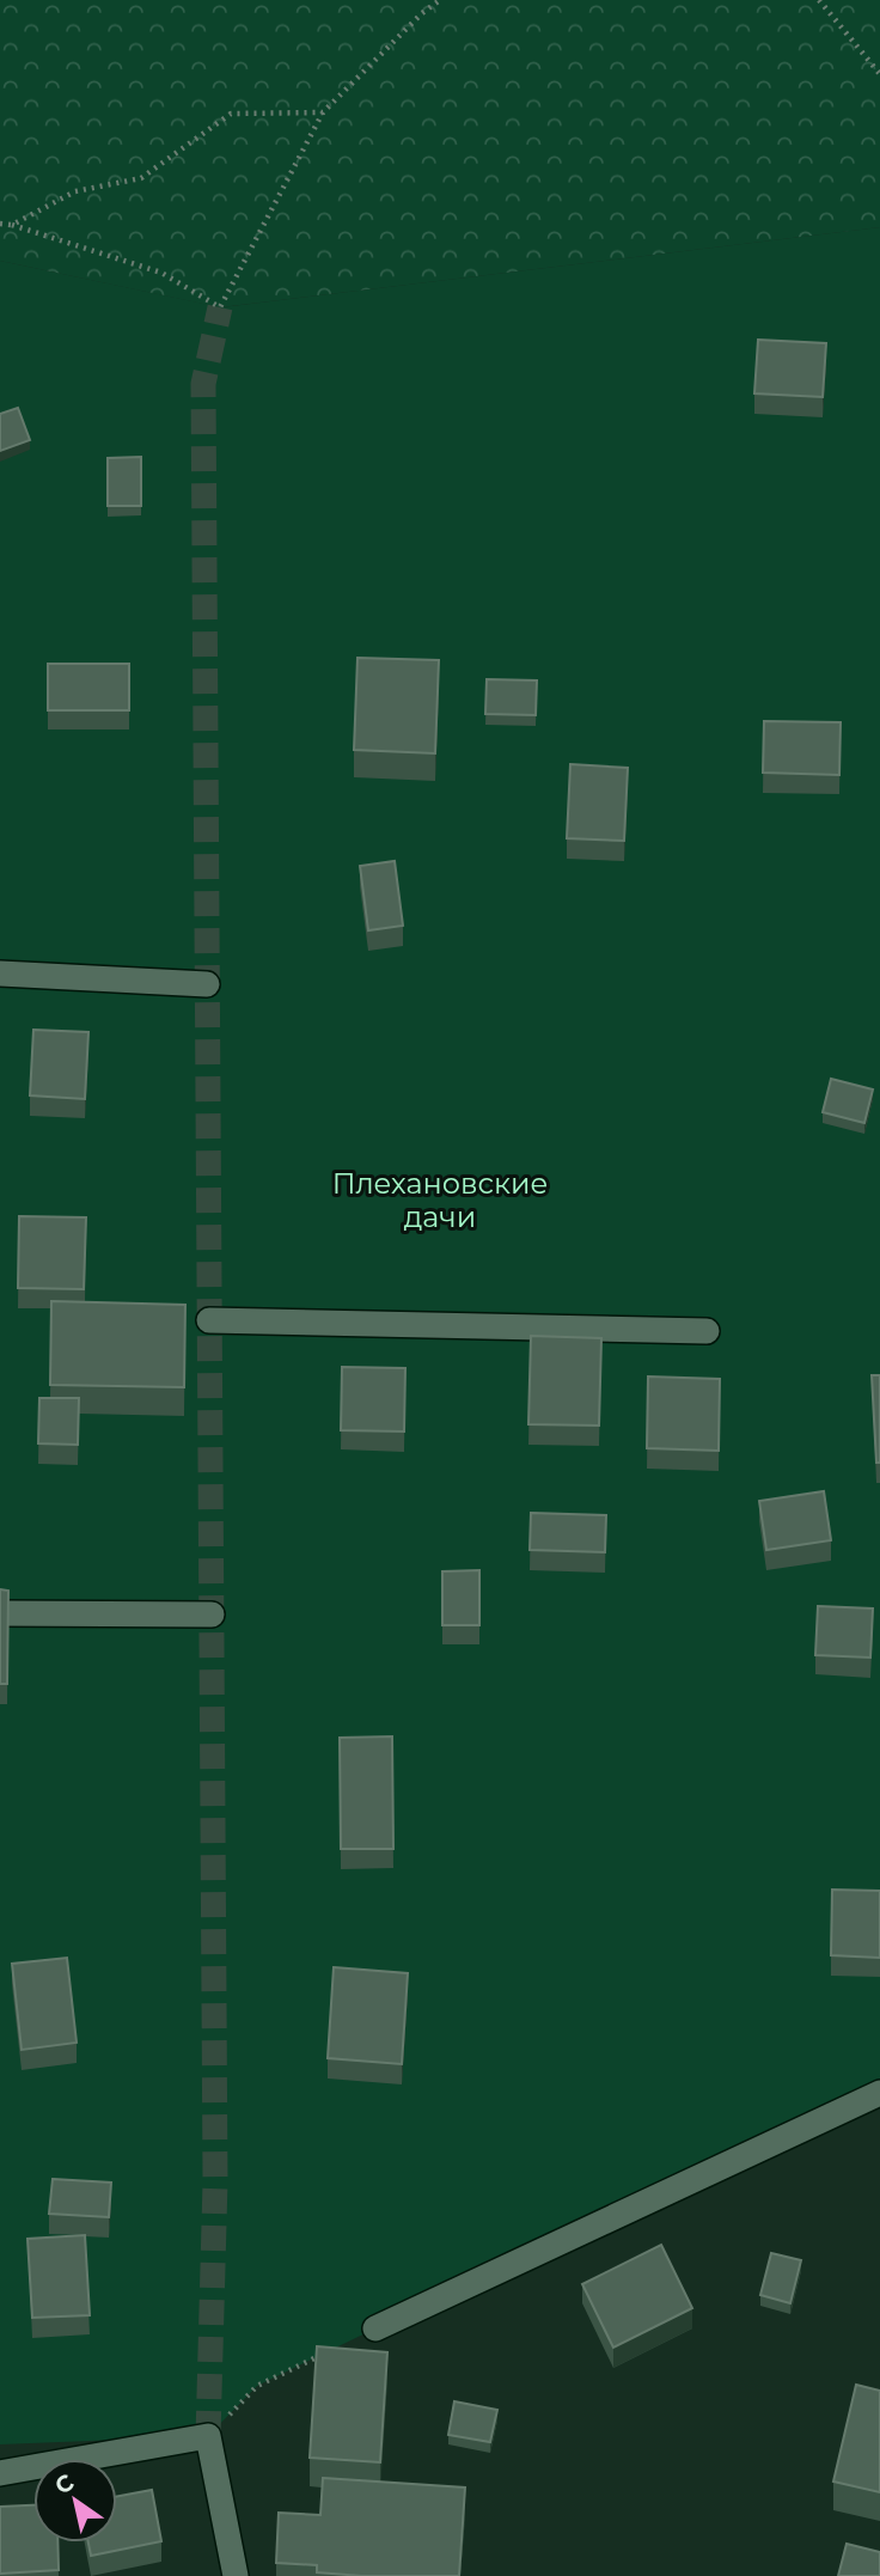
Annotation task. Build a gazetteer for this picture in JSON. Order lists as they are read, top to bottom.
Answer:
{
  "parks": ["Плехановские дачи"],
  "north": "top left"
}
